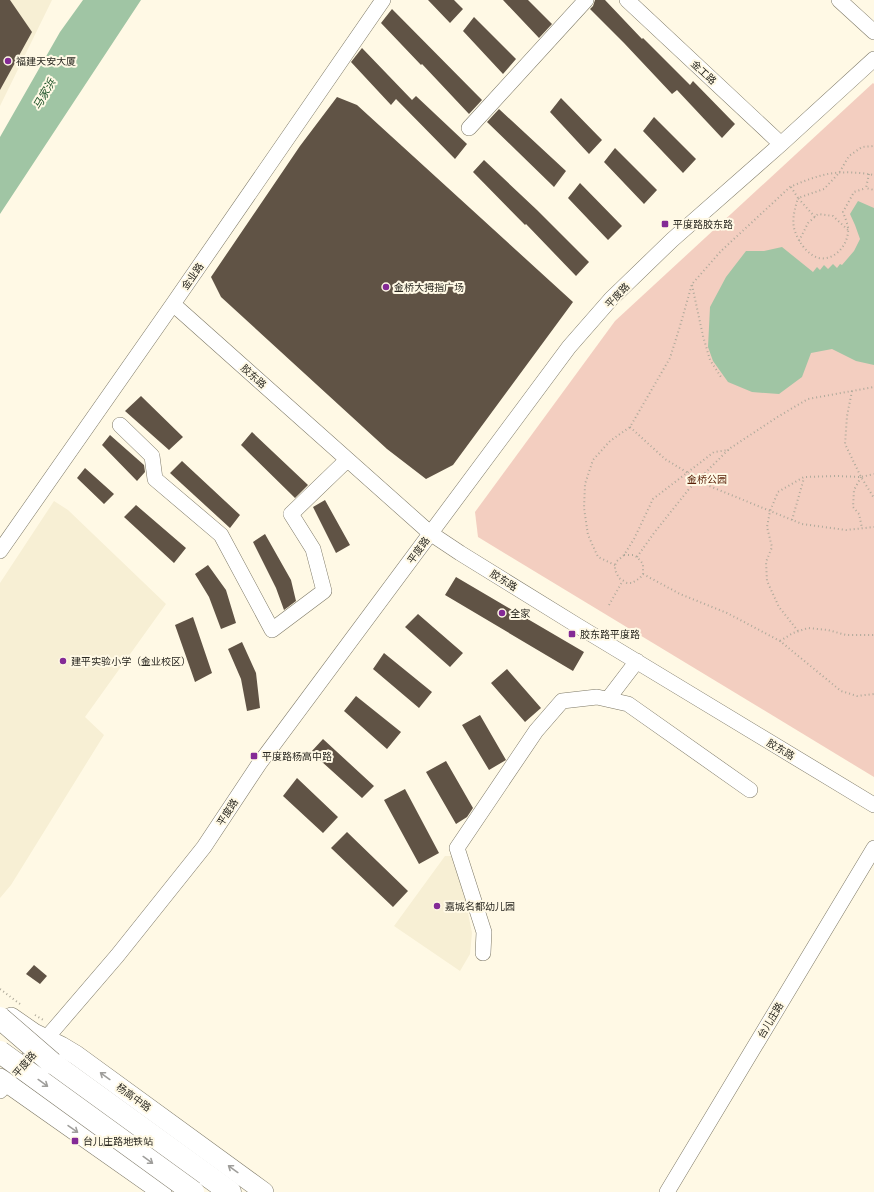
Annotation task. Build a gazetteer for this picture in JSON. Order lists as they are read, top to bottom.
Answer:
{
  "streets": {
    "highway": ["杨高中路"],
    "street": [
      "金工路",
      "金业路",
      "平度路",
      "胶东路",
      "台儿庄路"
    ]
  },
  "crossings": [
    ["金工路", "平度路"],
    ["金业路", "胶东路"],
    ["平度路", "胶东路"],
    ["平度路", "杨高中路"]
  ],
  "water": ["马家浜"],
  "parks": ["金桥公园"],
  "places": {
    "other": [
      "福建天安大厦",
      "金桥大拇指广场",
      "全家",
      "建平实验小学（金业校区）",
      "嘉城名都幼儿园"
    ],
    "transit": [
      "平度路胶东路",
      "胶东路平度路",
      "平度路杨高中路",
      "台儿庄路地铁站"
    ]
  }
}
